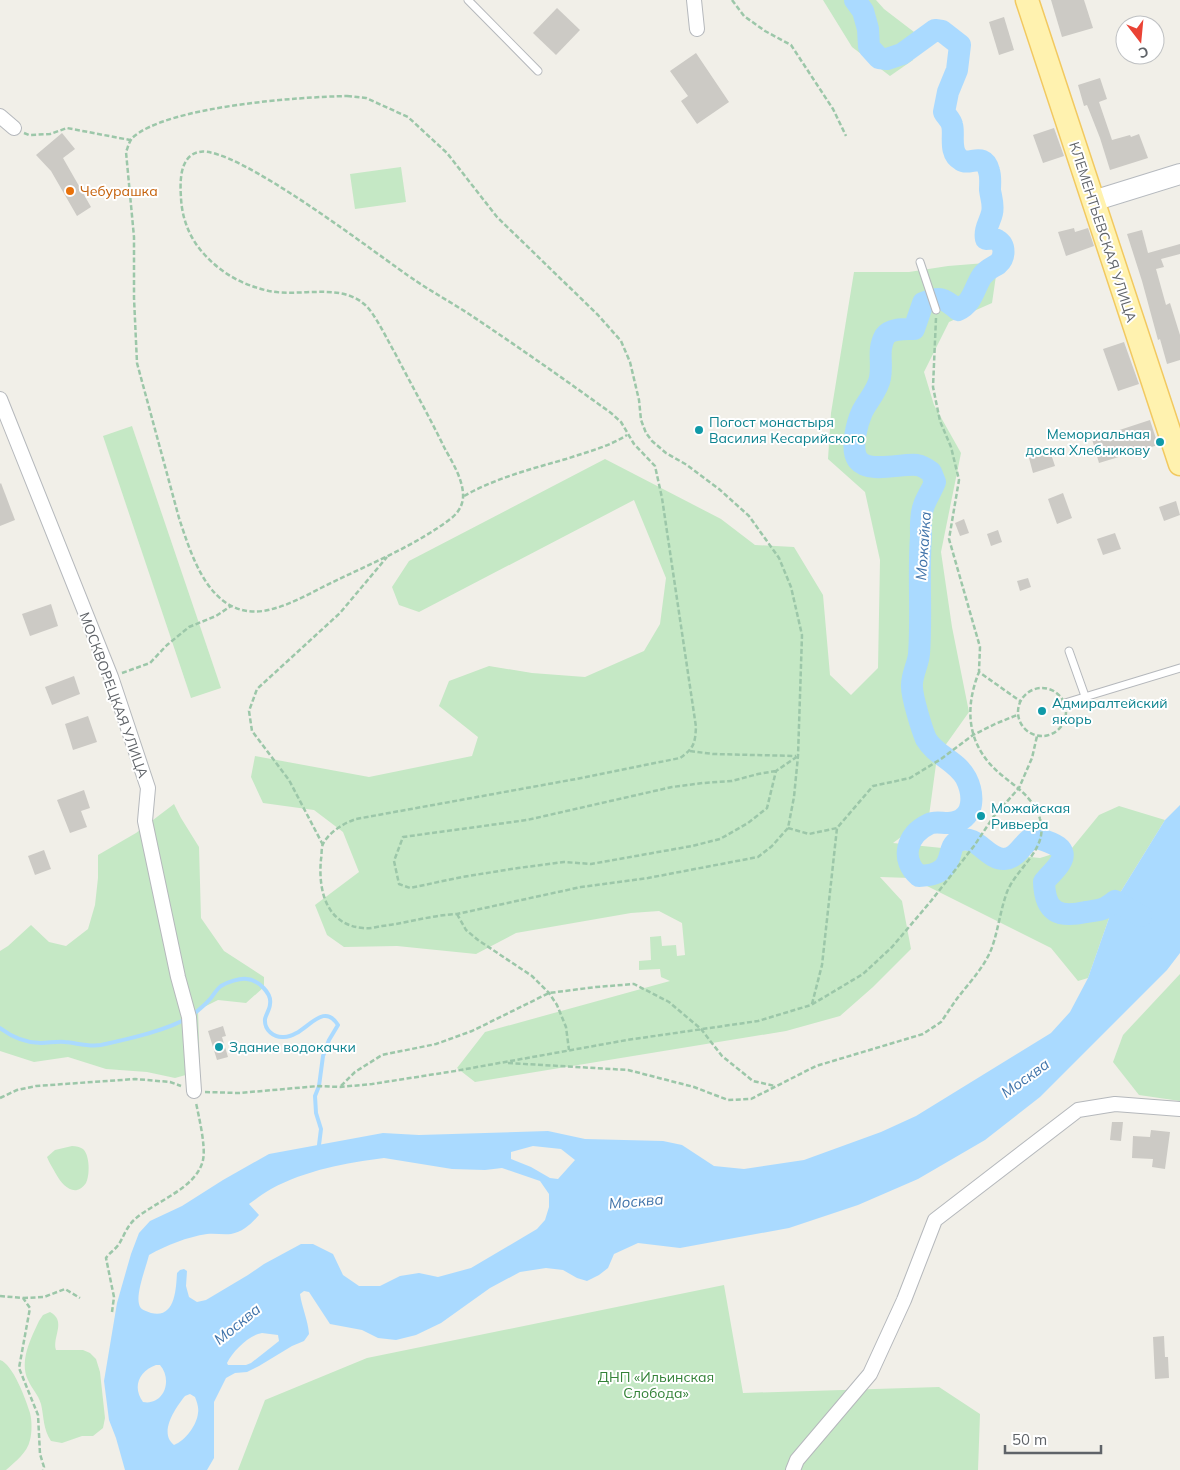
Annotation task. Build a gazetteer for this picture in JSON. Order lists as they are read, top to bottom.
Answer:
{
  "streets": {
    "main road": ["КЛЕМЕНТЬЕВСКАЯ УЛИЦА"],
    "street": ["МОСКВОРЕЦКАЯ УЛИЦА"]
  },
  "water": ["Можайка", "Москва"],
  "parks": ["ДНП «Ильинская Слобода»"],
  "places": [
    "Чебурашка",
    "Погост монастыря Василия Кесарийского",
    "Мемориальная доска Хлебникову",
    "Адмиралтейский якорь",
    "Можайская Ривьера",
    "Здание водокачки"
  ],
  "scale_bar": "50 m",
  "north": "bottom"
}
